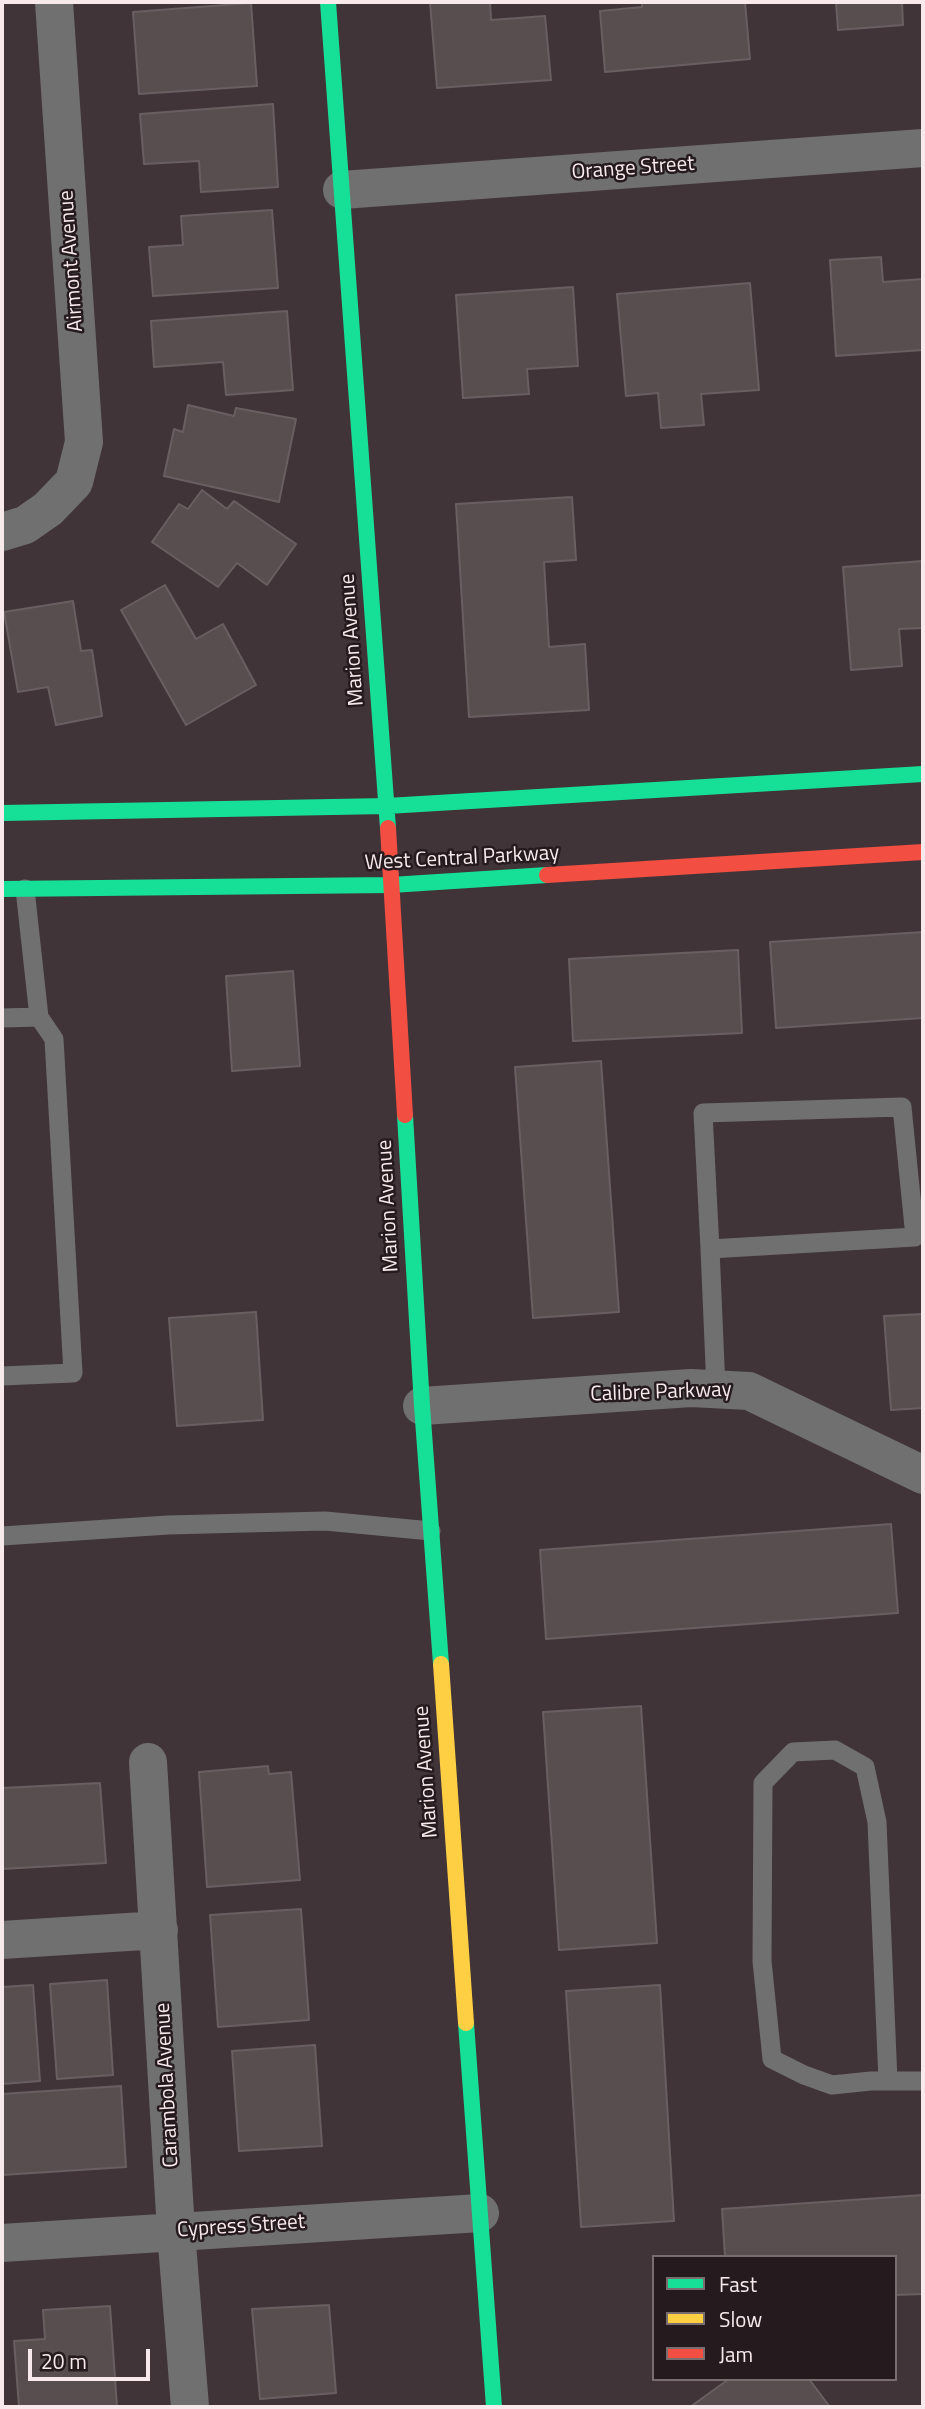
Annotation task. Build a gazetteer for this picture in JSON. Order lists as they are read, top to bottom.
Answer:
{
  "streets": {
    "street": [
      "Orange Street",
      "Airmont Avenue",
      "Marion Avenue",
      "West Central Parkway",
      "Calibre Parkway",
      "Carambola Avenue",
      "Cypress Street"
    ]
  },
  "crossings": [
    ["Orange Street", "Marion Avenue"],
    ["Marion Avenue", "West Central Parkway"],
    ["Marion Avenue", "Calibre Parkway"],
    ["Marion Avenue", "Cypress Street"],
    ["Carambola Avenue", "Cypress Street"]
  ],
  "legend": ["Fast", "Slow", "Jam"],
  "scale_bar": "20 m"
}
